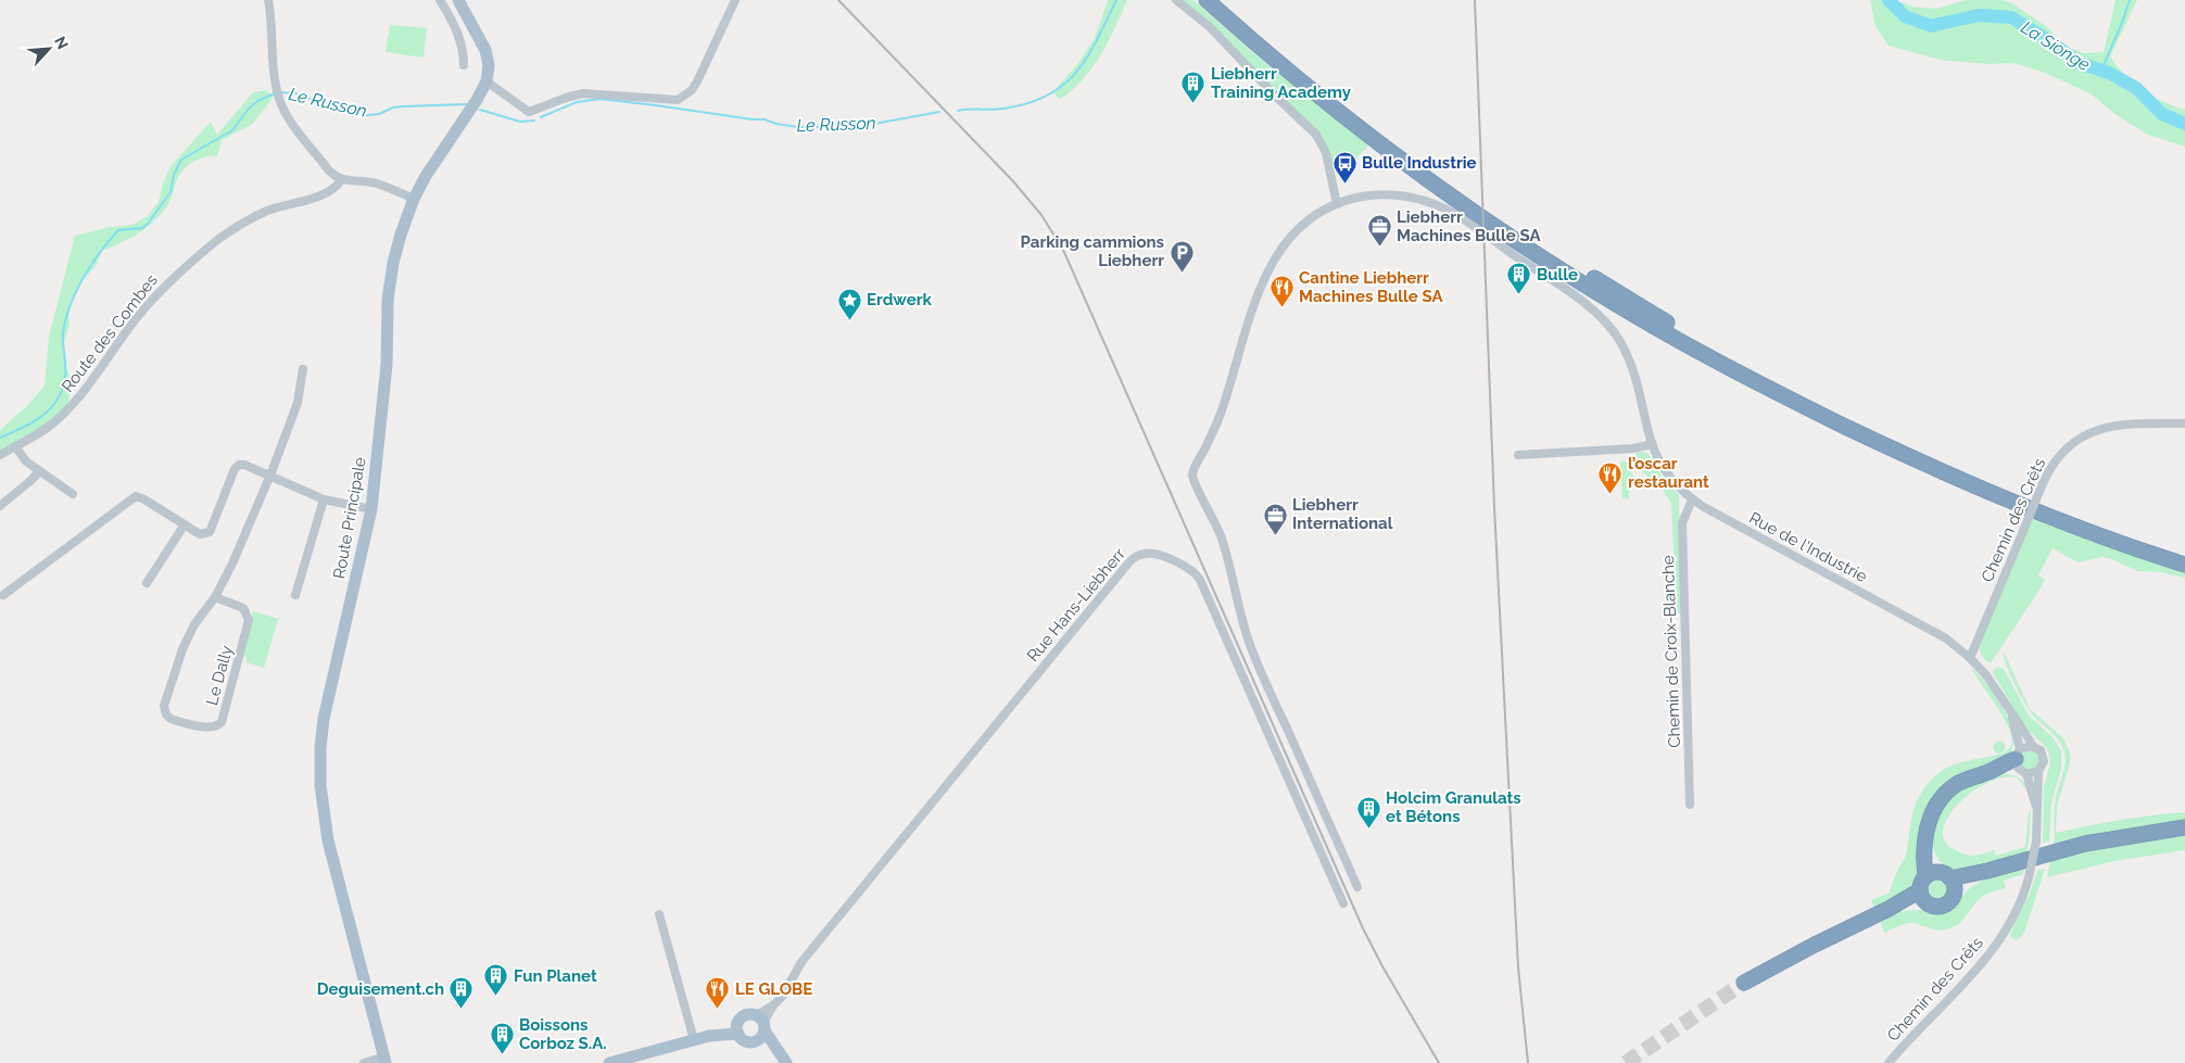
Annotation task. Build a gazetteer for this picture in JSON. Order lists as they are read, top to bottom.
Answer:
{
  "streets": {
    "main road": ["Route Principale"],
    "street": [
      "Route des Combes",
      "Chemin des Crêts",
      "Rue de l'Industrie",
      "Rue Hans-Liebherr",
      "Chemin de Croix-Blanche",
      "Le Dally"
    ]
  },
  "crossings": [
    ["Chemin des Crêts", "Rue de l'Industrie"],
    ["Rue de l'Industrie", "Chemin de Croix-Blanche"]
  ],
  "water": ["La Sionge", "Le Russon"],
  "places": {
    "building": [
      "Liebherr Training Academy",
      "Bulle",
      "Holcim Granulats et Bétons",
      "Fun Planet",
      "Deguisement.ch",
      "Boissons Corboz S.A."
    ],
    "bus stop": ["Bulle Industrie"],
    "office": ["Liebherr Machines Bulle SA", "Liebherr International"],
    "parking": ["Parking cammions Liebherr"],
    "restaurant": ["Cantine Liebherr Machines Bulle SA", "l’oscar restaurant", "LE GLOBE"],
    "place": ["Erdwerk"]
  },
  "north": "top right"
}
